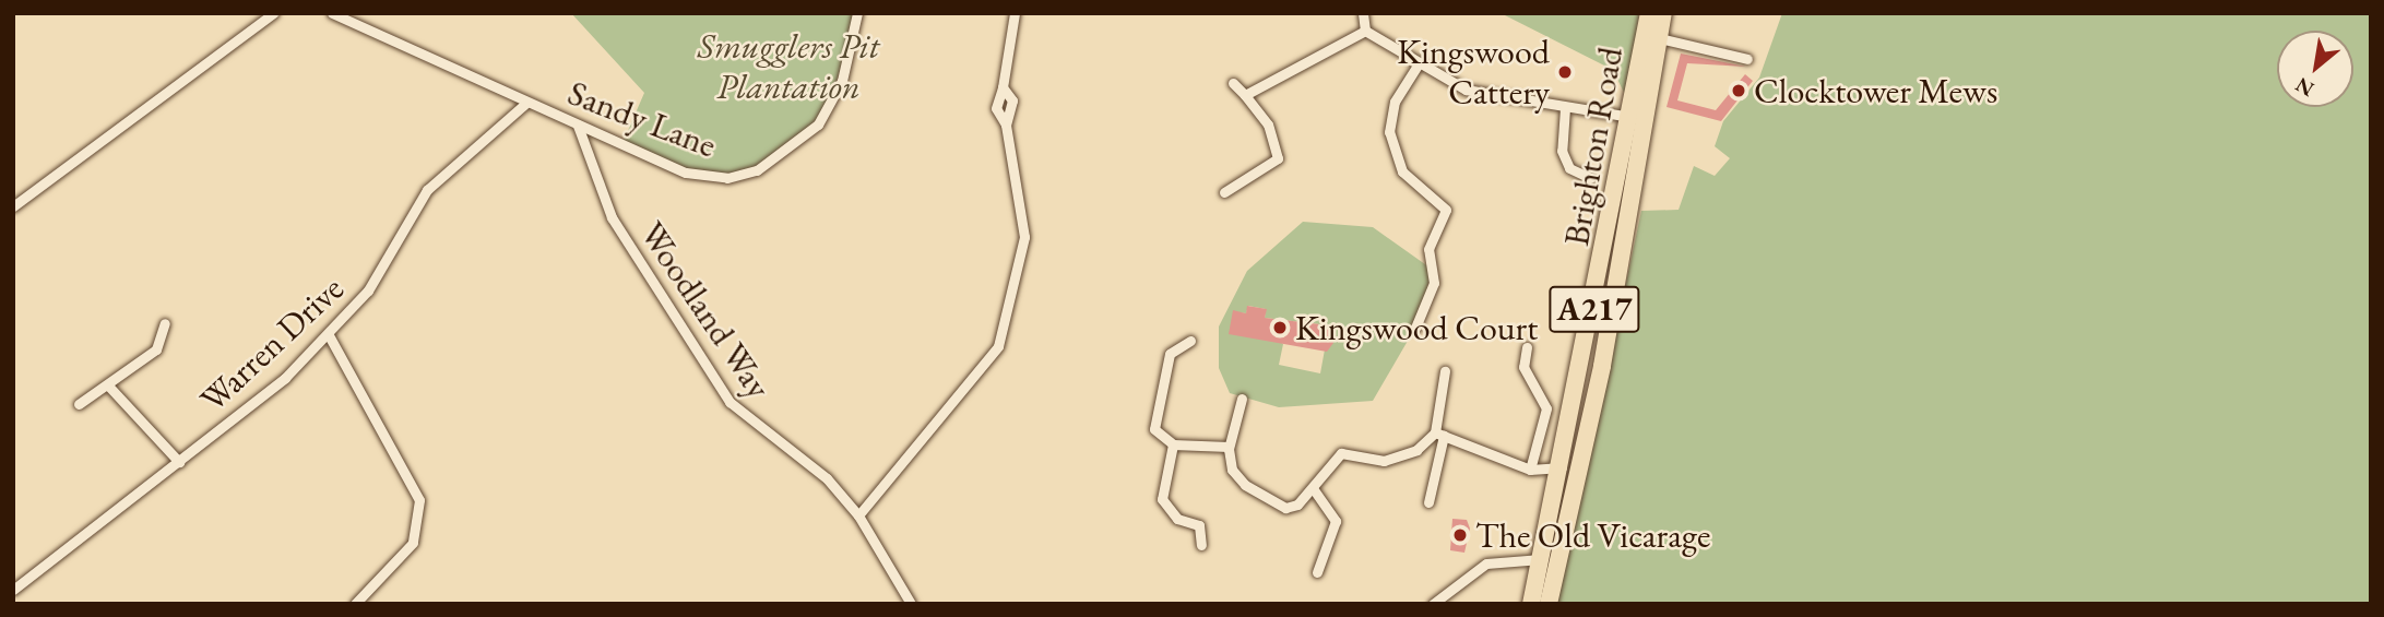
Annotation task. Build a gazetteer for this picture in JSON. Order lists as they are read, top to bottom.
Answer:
{
  "streets": {
    "highway": ["Brighton Road", "A217"],
    "street": ["Sandy Lane", "Woodland Way", "Warren Drive"]
  },
  "crossings": [
    ["Sandy Lane", "Woodland Way"],
    ["Sandy Lane", "Warren Drive"]
  ],
  "parks": ["Smugglers Pit Plantation"],
  "places": [
    "Kingswood Cattery",
    "Clocktower Mews",
    "Kingswood Court",
    "The Old Vicarage"
  ],
  "north": "bottom left"
}
